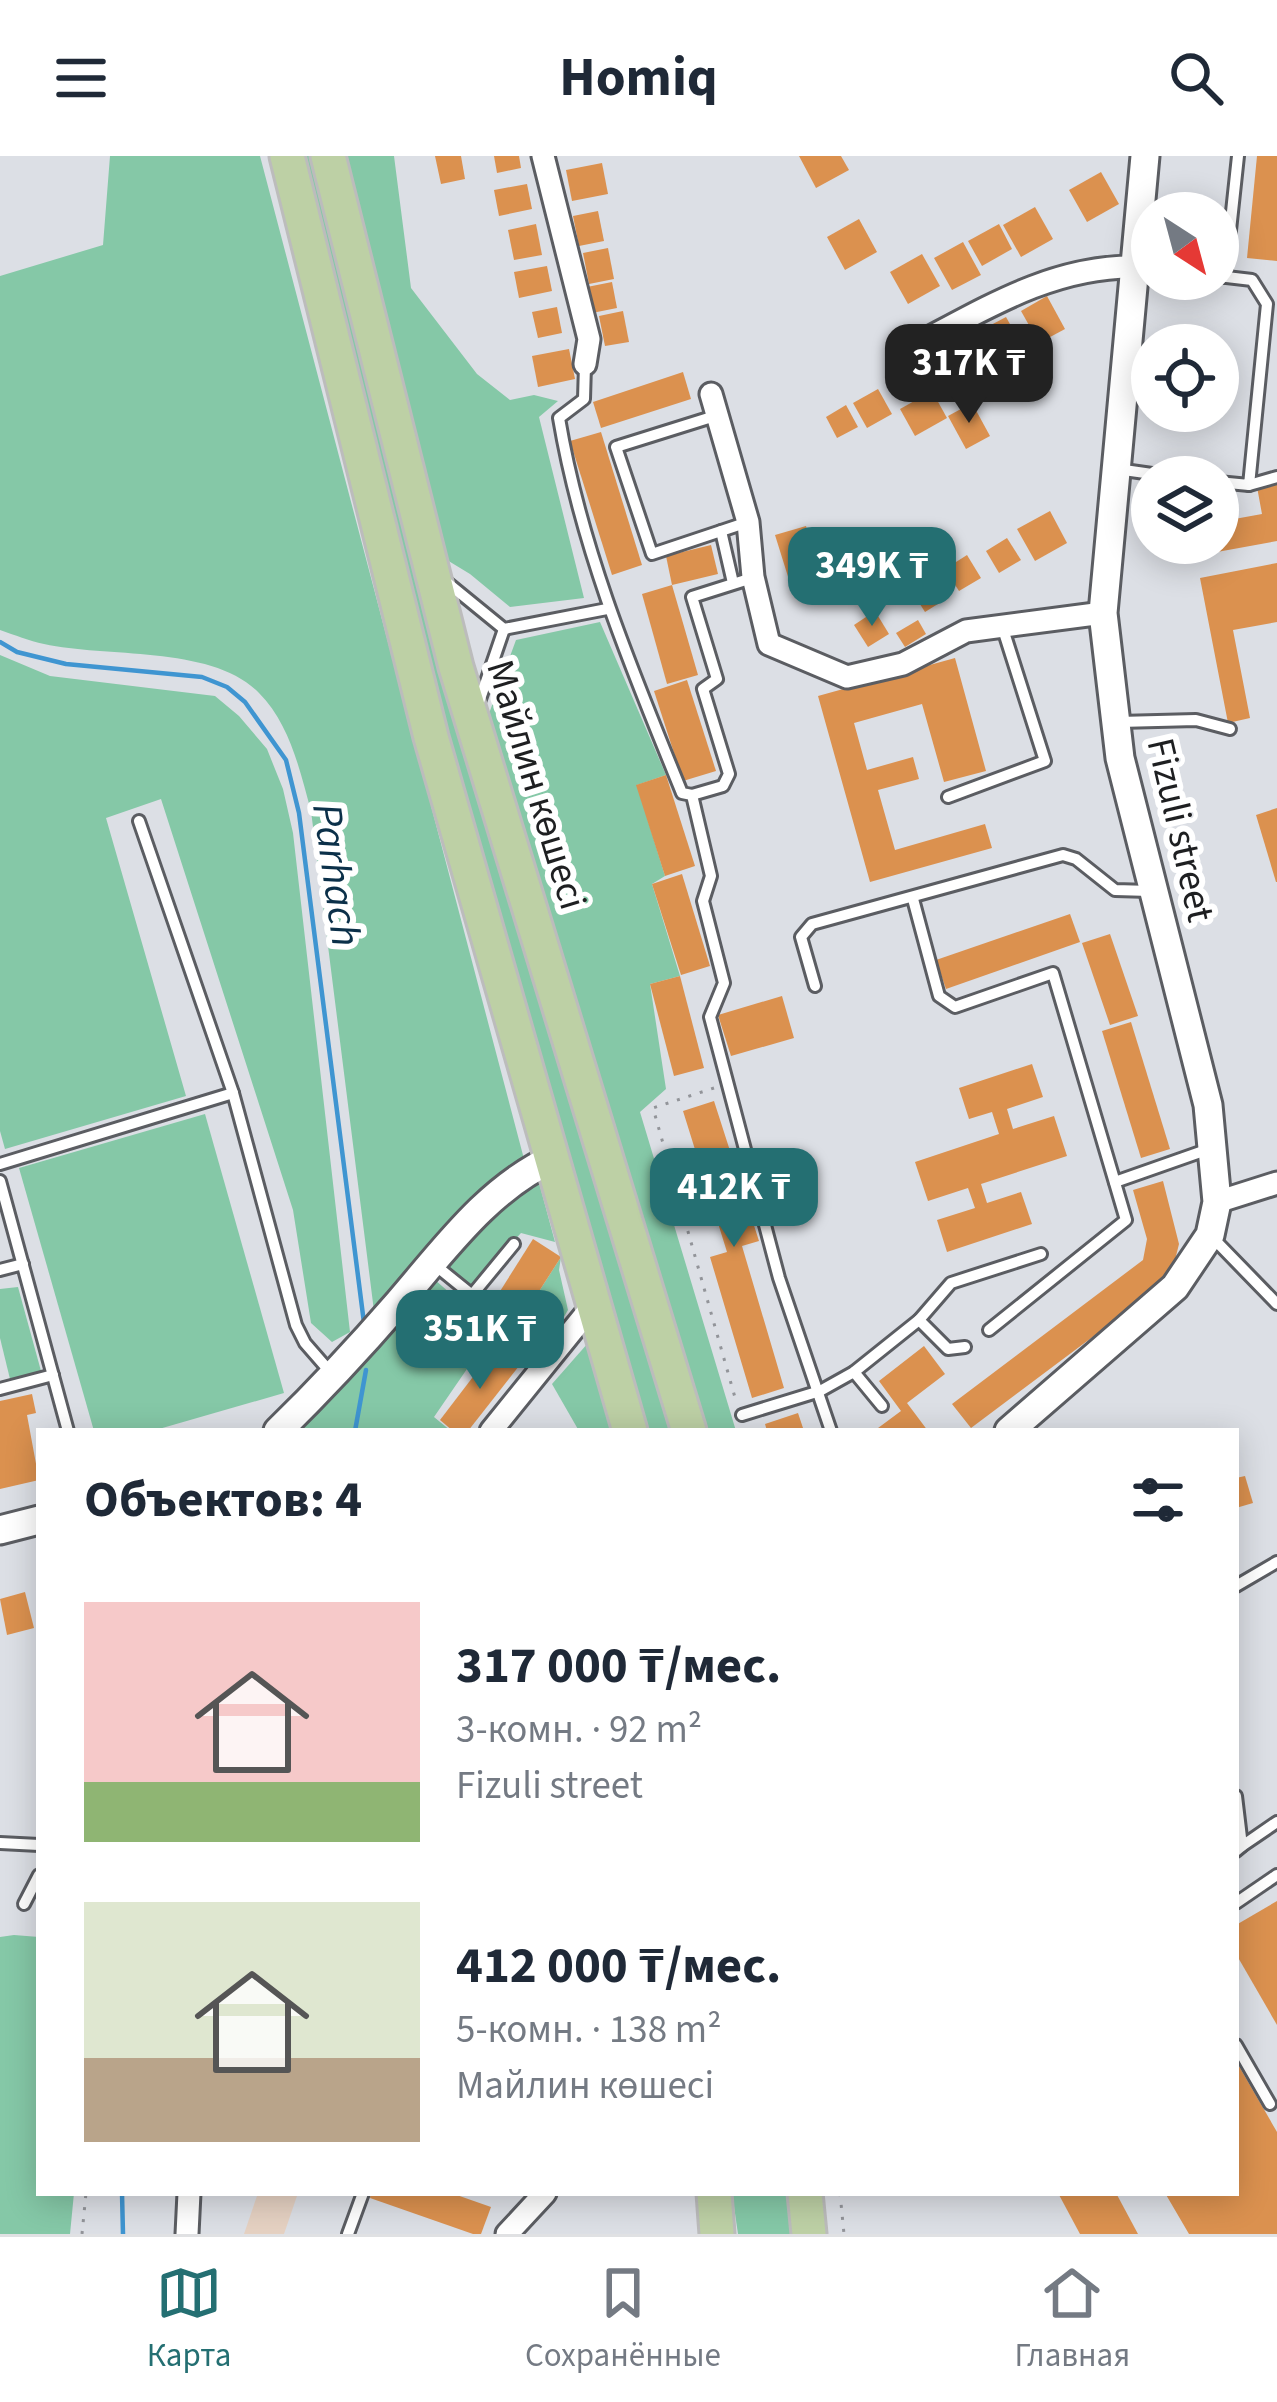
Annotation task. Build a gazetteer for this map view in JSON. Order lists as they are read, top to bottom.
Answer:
{
  "streets": {
    "main road": ["Майлин көшесі"],
    "street": ["Fizuli street"]
  },
  "water": ["Parhach"],
  "north": "bottom right",
  "page": {
    "header": "Homiq",
    "price": [
      "317K ₸",
      "349K ₸",
      "412K ₸",
      "351K ₸"
    ],
    "heading": "Объектов: 4",
    "list": [
      {
        "name": "317 000 ₸/мес.",
        "note": "3-комн. · 92 m² · Fizuli street"
      },
      {
        "name": "412 000 ₸/мес.",
        "note": "5-комн. · 138 m² · Майлин көшесі"
      }
    ],
    "tabs": ["Карта", "Сохранённые", "Главная"]
  }
}
